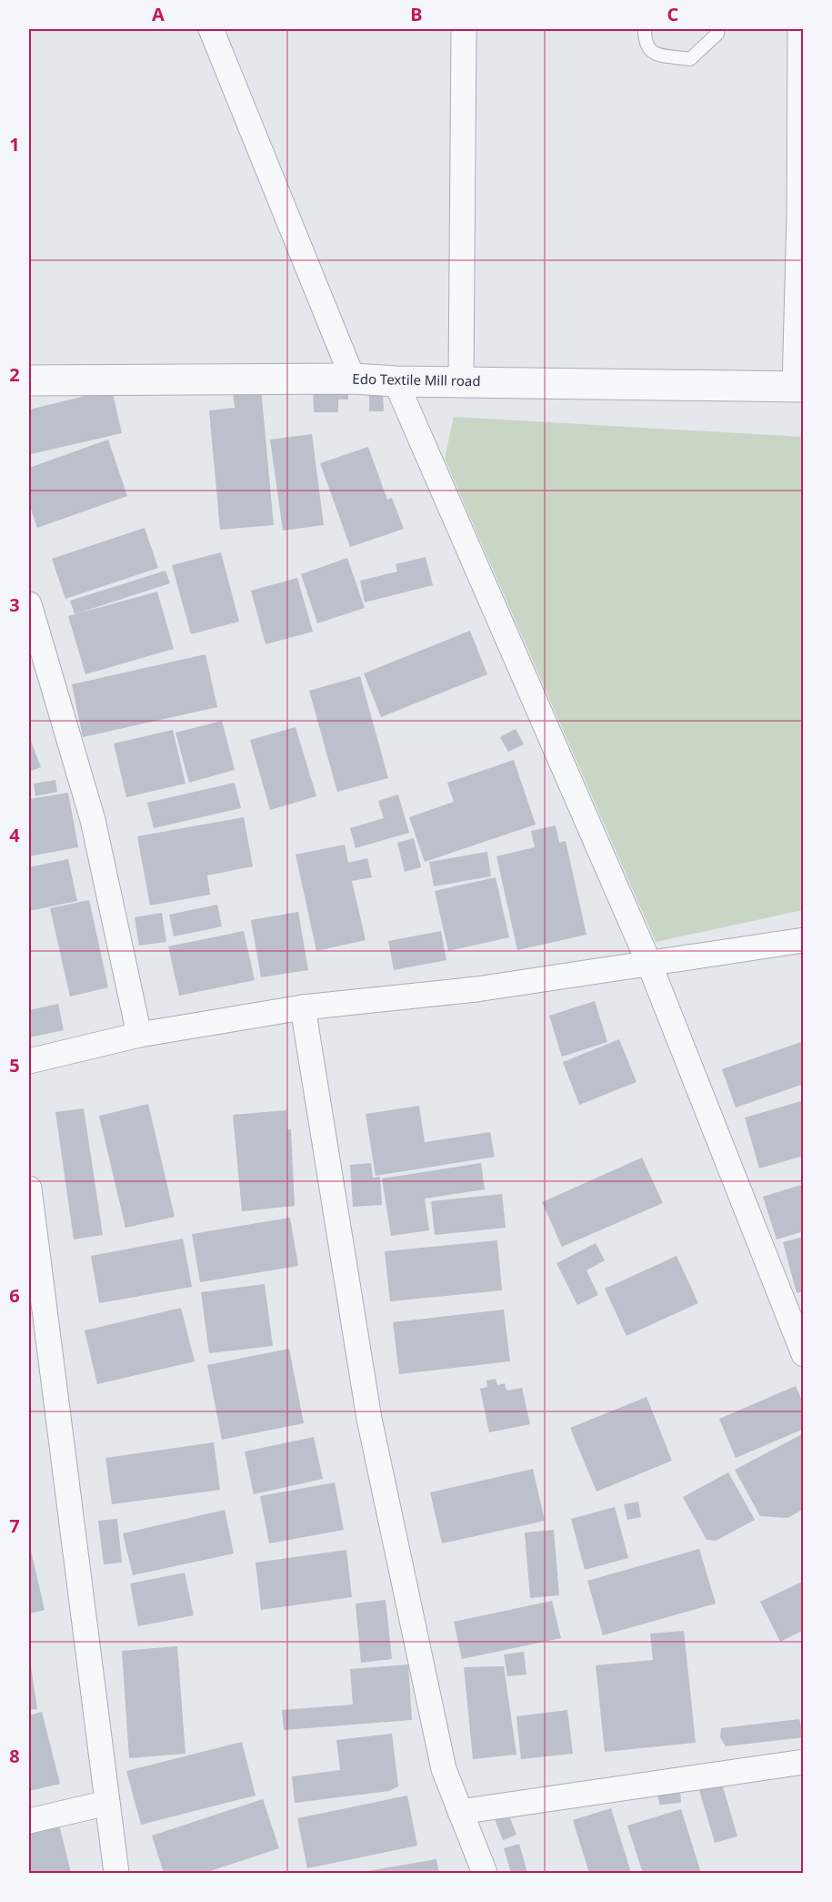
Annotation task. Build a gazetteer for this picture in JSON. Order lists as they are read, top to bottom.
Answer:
{
  "streets": {
    "street": ["Edo Textile Mill road"]
  },
  "grid": {
    "columns": ["A", "B", "C"],
    "rows": [
      "1",
      "2",
      "3",
      "4",
      "5",
      "6",
      "7",
      "8"
    ]
  }
}
